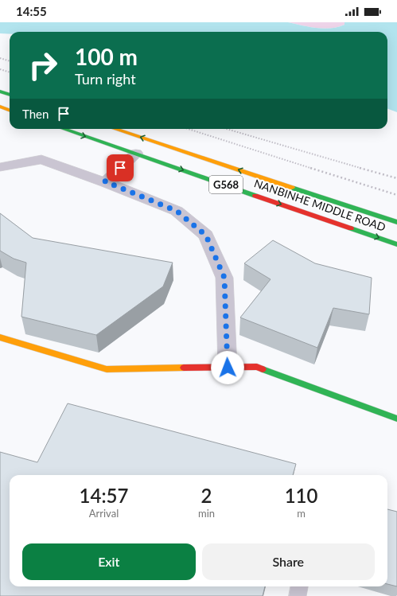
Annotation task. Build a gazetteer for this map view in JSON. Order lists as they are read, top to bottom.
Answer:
{
  "streets": {
    "main road": ["G568", "NANBINHE MIDDLE ROAD"]
  },
  "page": {
    "status": "14:55",
    "turn": ["100 m", "Turn right"],
    "then": "Then",
    "eta": [
      "14:57",
      "Arrival",
      "2",
      "min",
      "110",
      "m"
    ],
    "buttons": ["Exit", "Share"]
  }
}
